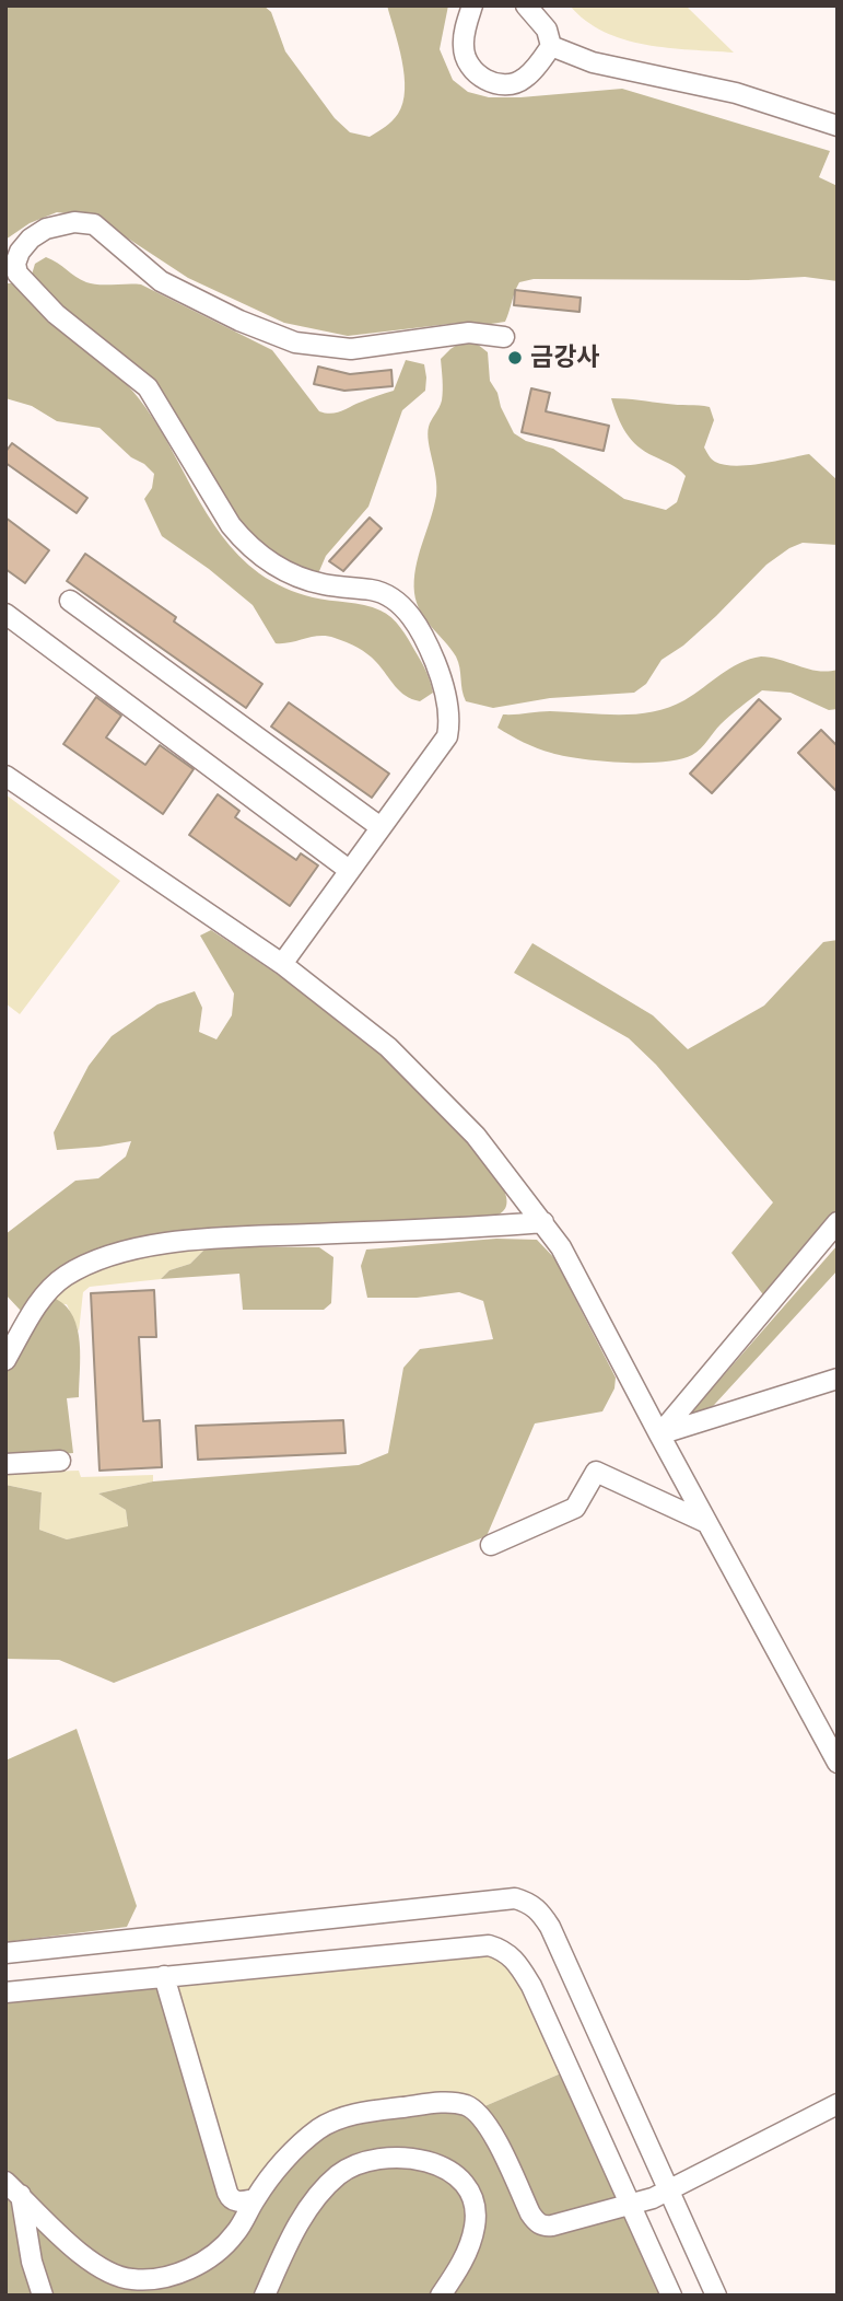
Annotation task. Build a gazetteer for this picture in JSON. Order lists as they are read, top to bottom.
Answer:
{
  "places": ["금강사"]
}
